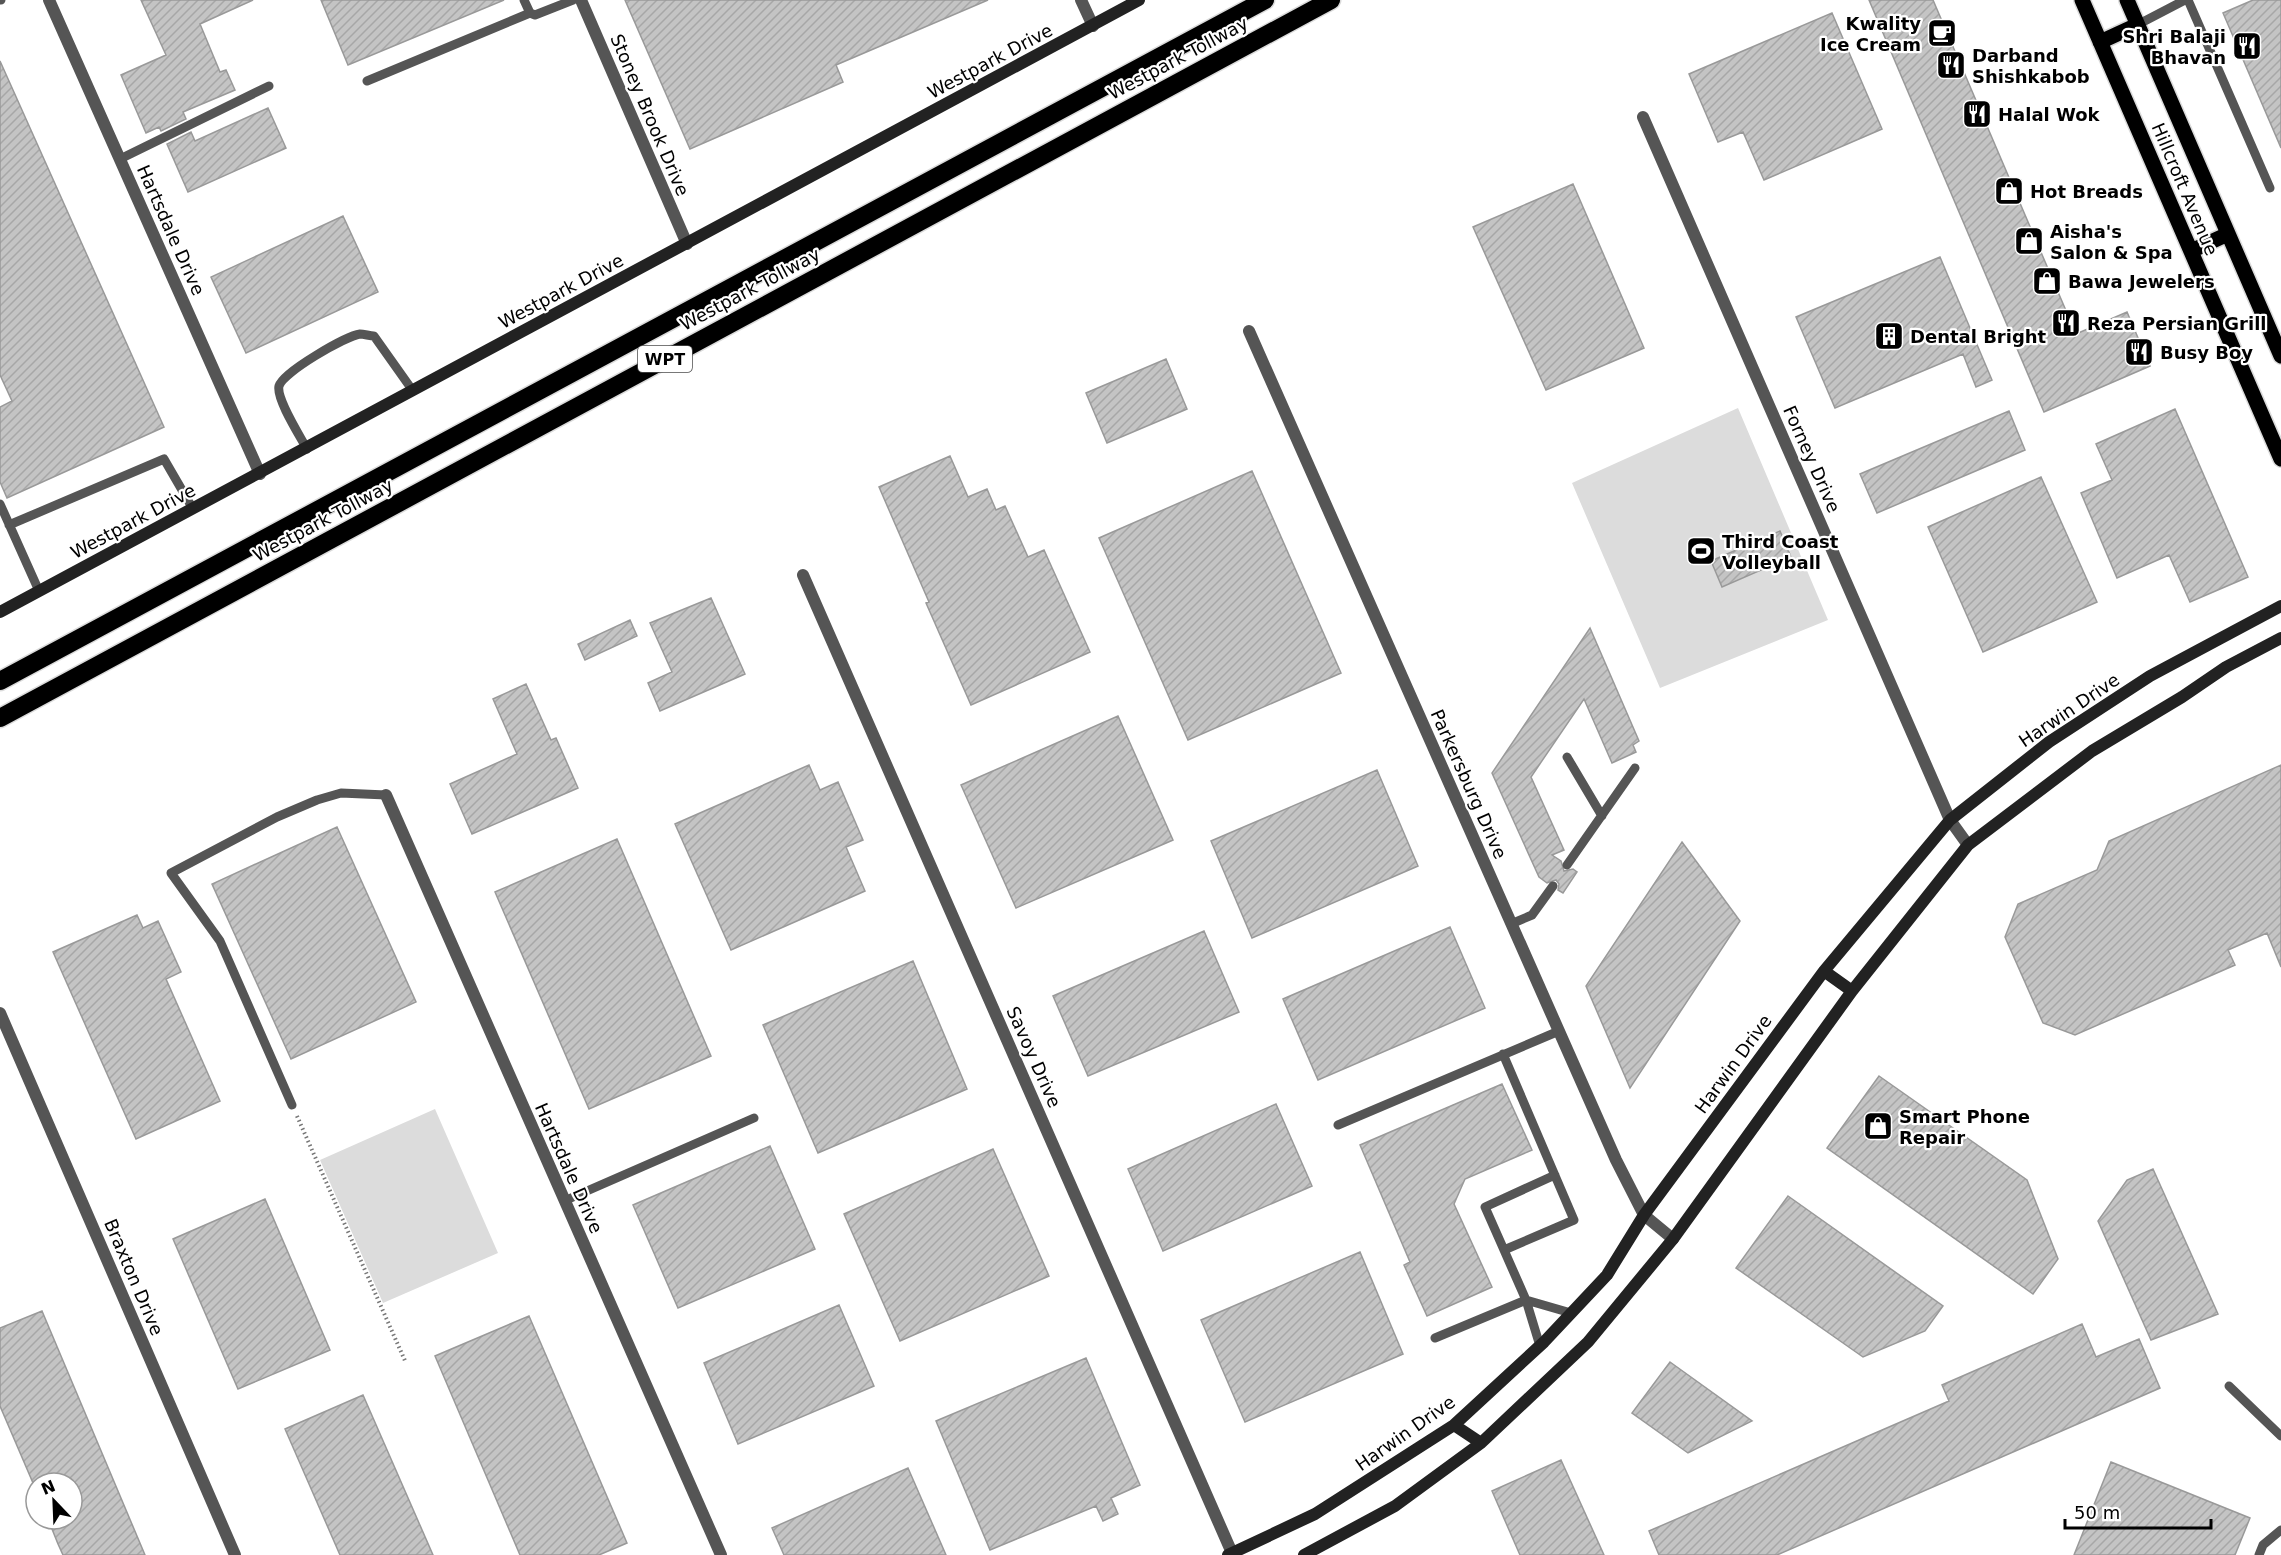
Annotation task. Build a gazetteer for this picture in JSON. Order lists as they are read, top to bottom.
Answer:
{
  "streets": {
    "highway": ["Westpark Tollway", "WPT"],
    "main road": ["Westpark Drive", "Hillcroft Avenue", "Harwin Drive"],
    "street": [
      "Stoney Brook Drive",
      "Hartsdale Drive",
      "Forney Drive",
      "Parkersburg Drive",
      "Savoy Drive",
      "Braxton Drive"
    ]
  },
  "crossings": [
    ["Westpark Drive", "Stoney Brook Drive"],
    ["Westpark Drive", "Hartsdale Drive"],
    ["Forney Drive", "Harwin Drive"],
    ["Harwin Drive", "Parkersburg Drive"],
    ["Harwin Drive", "Savoy Drive"]
  ],
  "places": {
    "cafe": ["Kwality Ice Cream"],
    "restaurant": [
      "Shri Balaji Bhavan",
      "Darband Shishkabob",
      "Halal Wok",
      "Reza Persian Grill",
      "Busy Boy"
    ],
    "shop": [
      "Hot Breads",
      "Aisha's Salon & Spa",
      "Bawa Jewelers",
      "Smart Phone Repair"
    ],
    "building": ["Dental Bright"],
    "sports": ["Third Coast Volleyball"]
  },
  "scale_bar": "50 m",
  "north": "top left"
}
